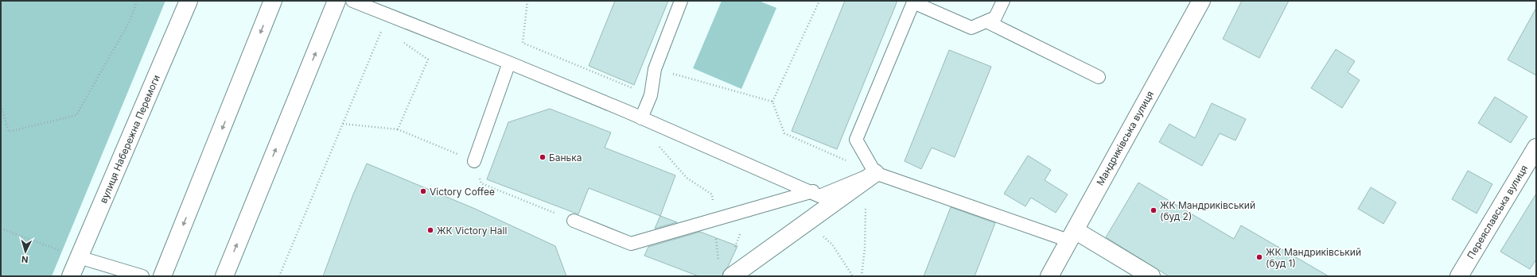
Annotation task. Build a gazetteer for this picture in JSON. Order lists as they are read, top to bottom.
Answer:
{
  "streets": {
    "street": ["Мандриківська вулиця", "вулиця Набережна Перемоги", "Переяславська вулиця"]
  },
  "places": [
    "Банька",
    "Victory Coffee",
    "ЖК Мандриківський (буд 2)",
    "ЖК Victory Hall",
    "ЖК Мандриківський (буд 1)"
  ],
  "north": "bottom"
}
